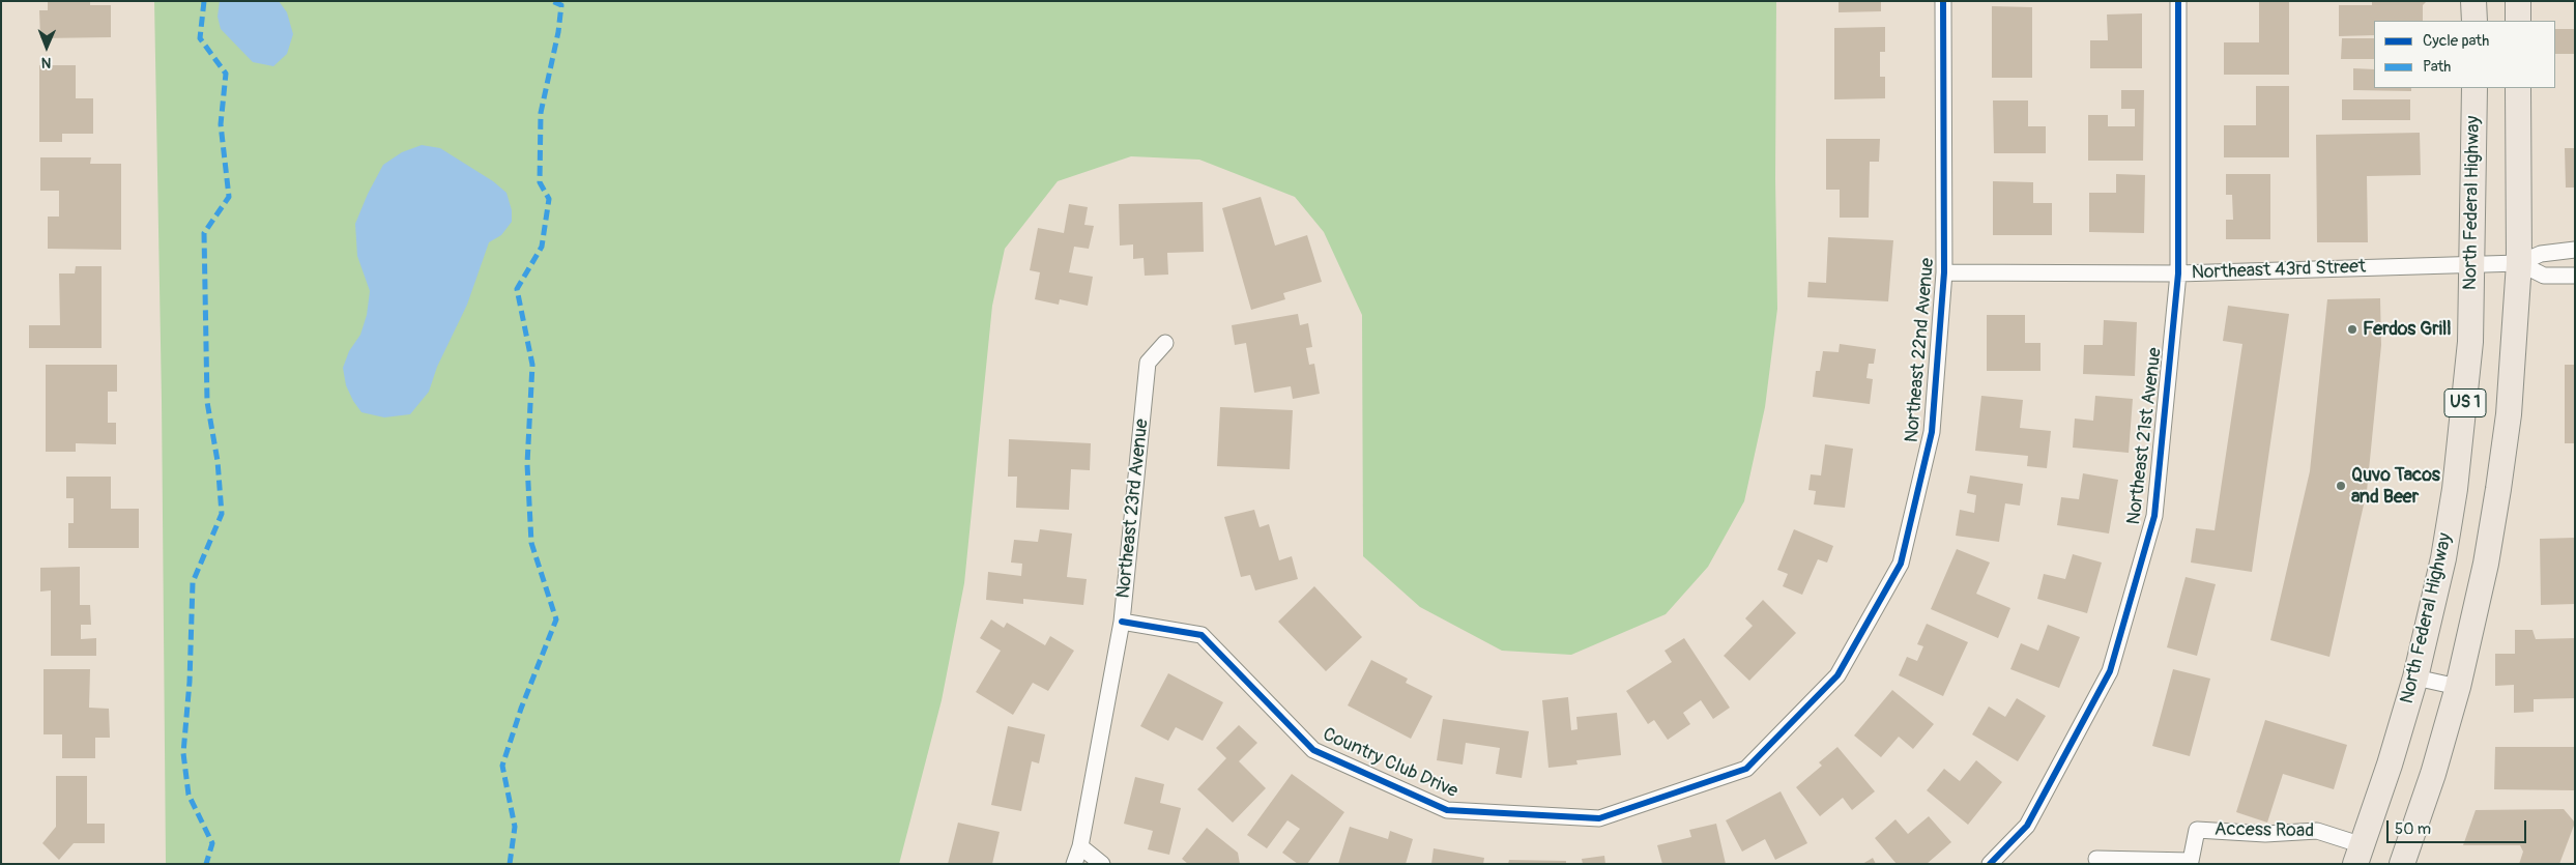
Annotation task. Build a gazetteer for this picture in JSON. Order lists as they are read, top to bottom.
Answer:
{
  "streets": {
    "main road": ["North Federal Highway", "US 1"],
    "street": [
      "Northeast 43rd Street",
      "Northeast 22nd Avenue",
      "Northeast 21st Avenue",
      "Northeast 23rd Avenue",
      "Country Club Drive",
      "Access Road"
    ]
  },
  "crossings": [
    ["North Federal Highway", "Northeast 43rd Street"],
    ["North Federal Highway", "Access Road"],
    ["Northeast 43rd Street", "Northeast 22nd Avenue"],
    ["Northeast 43rd Street", "US 1"],
    ["Northeast 43rd Street", "Northeast 21st Avenue"],
    ["Northeast 22nd Avenue", "Country Club Drive"],
    ["Northeast 23rd Avenue", "Country Club Drive"]
  ],
  "places": ["Ferdos Grill", "Quvo Tacos and Beer"],
  "legend": ["Cycle path", "Path"],
  "scale_bar": "50 m",
  "north": "bottom"
}
